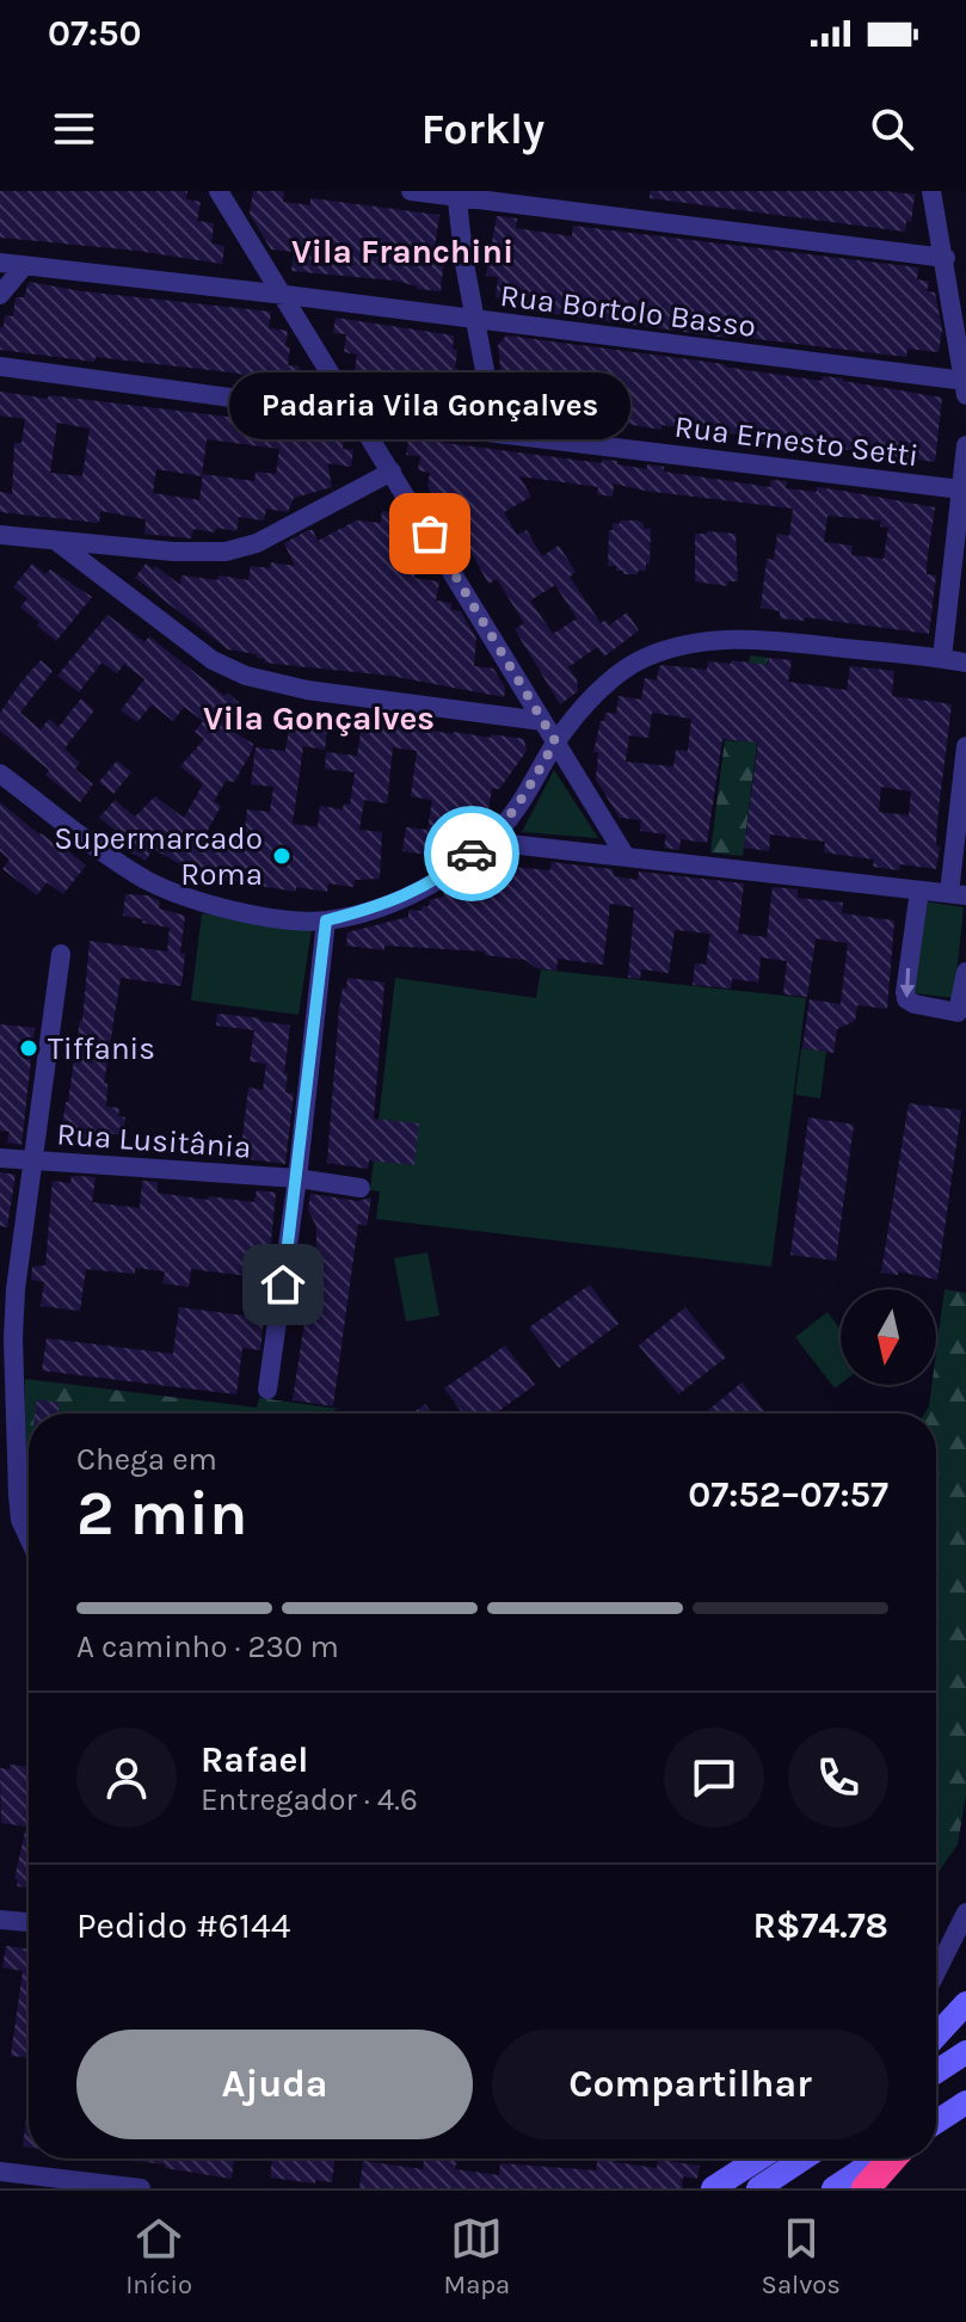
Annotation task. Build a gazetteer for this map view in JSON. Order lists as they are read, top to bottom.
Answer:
{
  "streets": {
    "street": ["Rua Bortolo Basso", "Rua Ernesto Setti", "Rua Lusitânia"]
  },
  "districts": ["Vila Franchini", "Vila Gonçalves"],
  "places": ["Padaria Vila Gonçalves", "Supermarcado Roma", "Tiffanis"],
  "north": "bottom",
  "page": {
    "status": "07:50",
    "header": "Forkly",
    "bubble": "Padaria Vila Gonçalves",
    "heading": ["2 min", "Chega em", "07:52–07:57"],
    "panel": [
      "Rafael",
      "Entregador · 4.6",
      "Pedido #6144",
      "R$74.78"
    ],
    "bar": "A caminho · 230 m",
    "buttons": ["Ajuda", "Compartilhar"],
    "tabs": ["Início", "Mapa", "Salvos"]
  }
}
